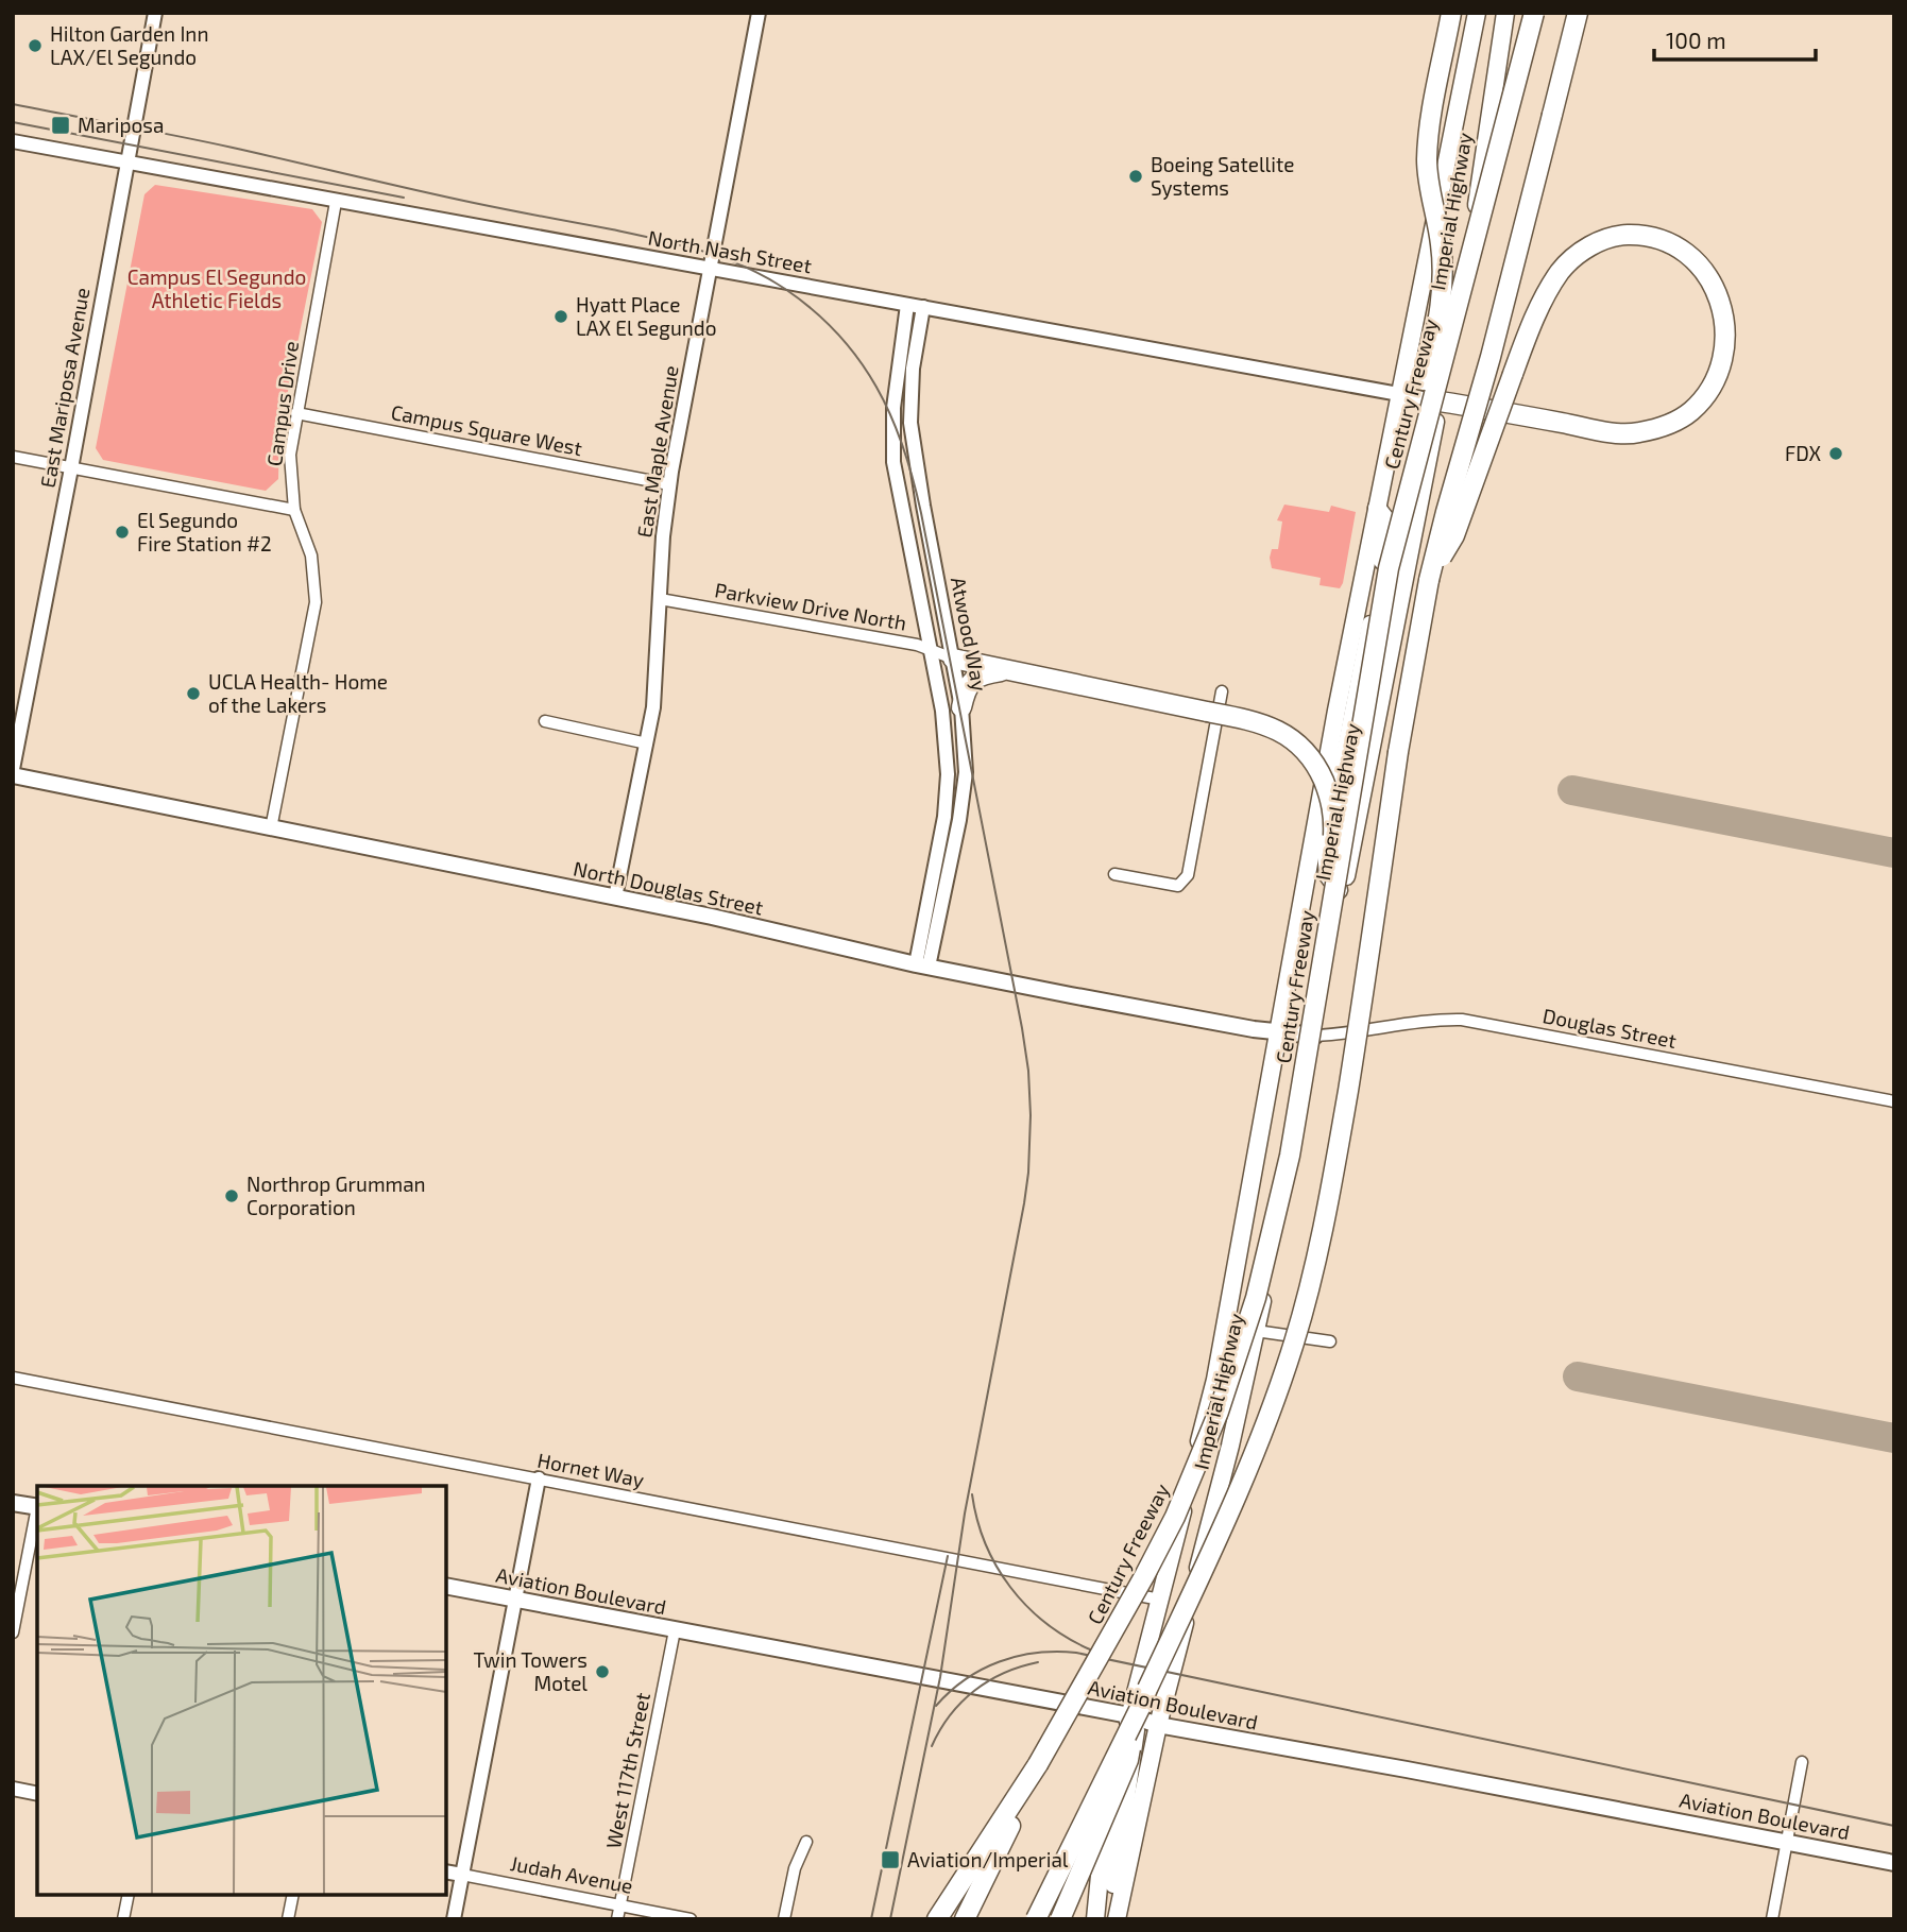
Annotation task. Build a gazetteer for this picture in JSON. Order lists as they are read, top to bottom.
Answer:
{
  "streets": {
    "highway": ["Century Freeway"],
    "main road": ["Imperial Highway", "North Douglas Street", "Aviation Boulevard"],
    "street": [
      "North Nash Street",
      "East Mariposa Avenue",
      "Campus Drive",
      "Campus Square West",
      "East Maple Avenue",
      "Parkview Drive North",
      "Atwood Way",
      "Douglas Street",
      "Hornet Way",
      "West 117th Street",
      "Judah Avenue"
    ]
  },
  "crossings": [
    ["Imperial Highway", "North Nash Street"],
    ["Imperial Highway", "Century Freeway"],
    ["Imperial Highway", "North Douglas Street"],
    ["Imperial Highway", "Douglas Street"],
    ["Imperial Highway", "Hornet Way"],
    ["Imperial Highway", "Aviation Boulevard"],
    ["North Nash Street", "East Mariposa Avenue"],
    ["North Nash Street", "Campus Drive"],
    ["North Nash Street", "East Maple Avenue"],
    ["North Nash Street", "Atwood Way"],
    ["Campus Drive", "Campus Square West"],
    ["Campus Drive", "North Douglas Street"],
    ["Campus Square West", "East Maple Avenue"],
    ["East Maple Avenue", "Parkview Drive North"],
    ["East Maple Avenue", "North Douglas Street"],
    ["Parkview Drive North", "Atwood Way"],
    ["Atwood Way", "North Douglas Street"],
    ["North Douglas Street", "Douglas Street"],
    ["Aviation Boulevard", "West 117th Street"],
    ["West 117th Street", "Judah Avenue"]
  ],
  "parks": ["Campus El Segundo Athletic Fields"],
  "places": {
    "other": [
      "Hilton Garden Inn LAX/El Segundo",
      "Boeing Satellite Systems",
      "Hyatt Place LAX El Segundo",
      "FDX",
      "El Segundo Fire Station #2",
      "UCLA Health- Home of the Lakers",
      "Northrop Grumman Corporation",
      "Twin Towers Motel"
    ],
    "transit": ["Mariposa", "Aviation/Imperial"]
  },
  "scale_bar": "100 m"
}
